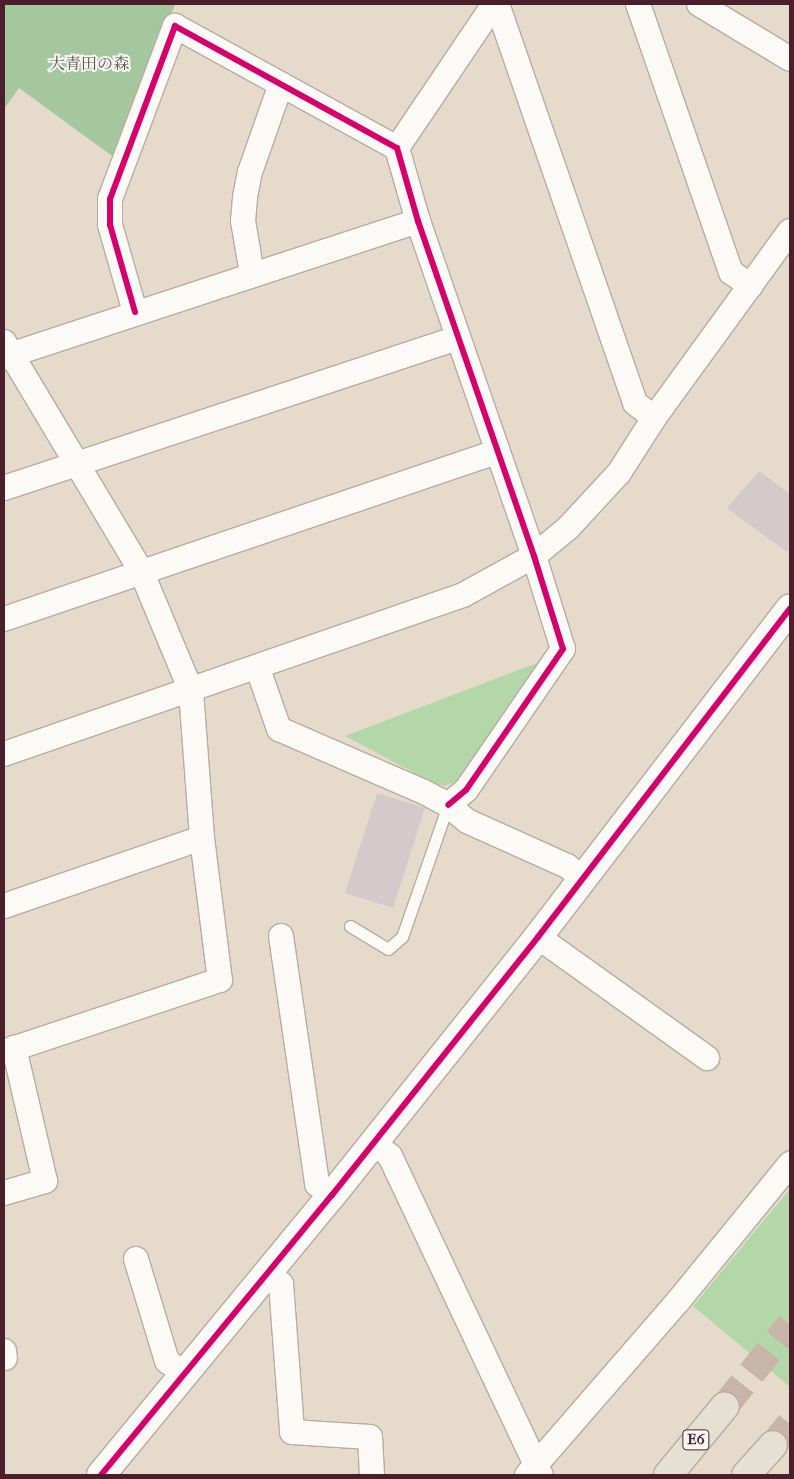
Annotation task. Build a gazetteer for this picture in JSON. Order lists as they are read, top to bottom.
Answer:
{
  "streets": {
    "highway": ["E6"]
  },
  "parks": ["大青田の森"]
}
